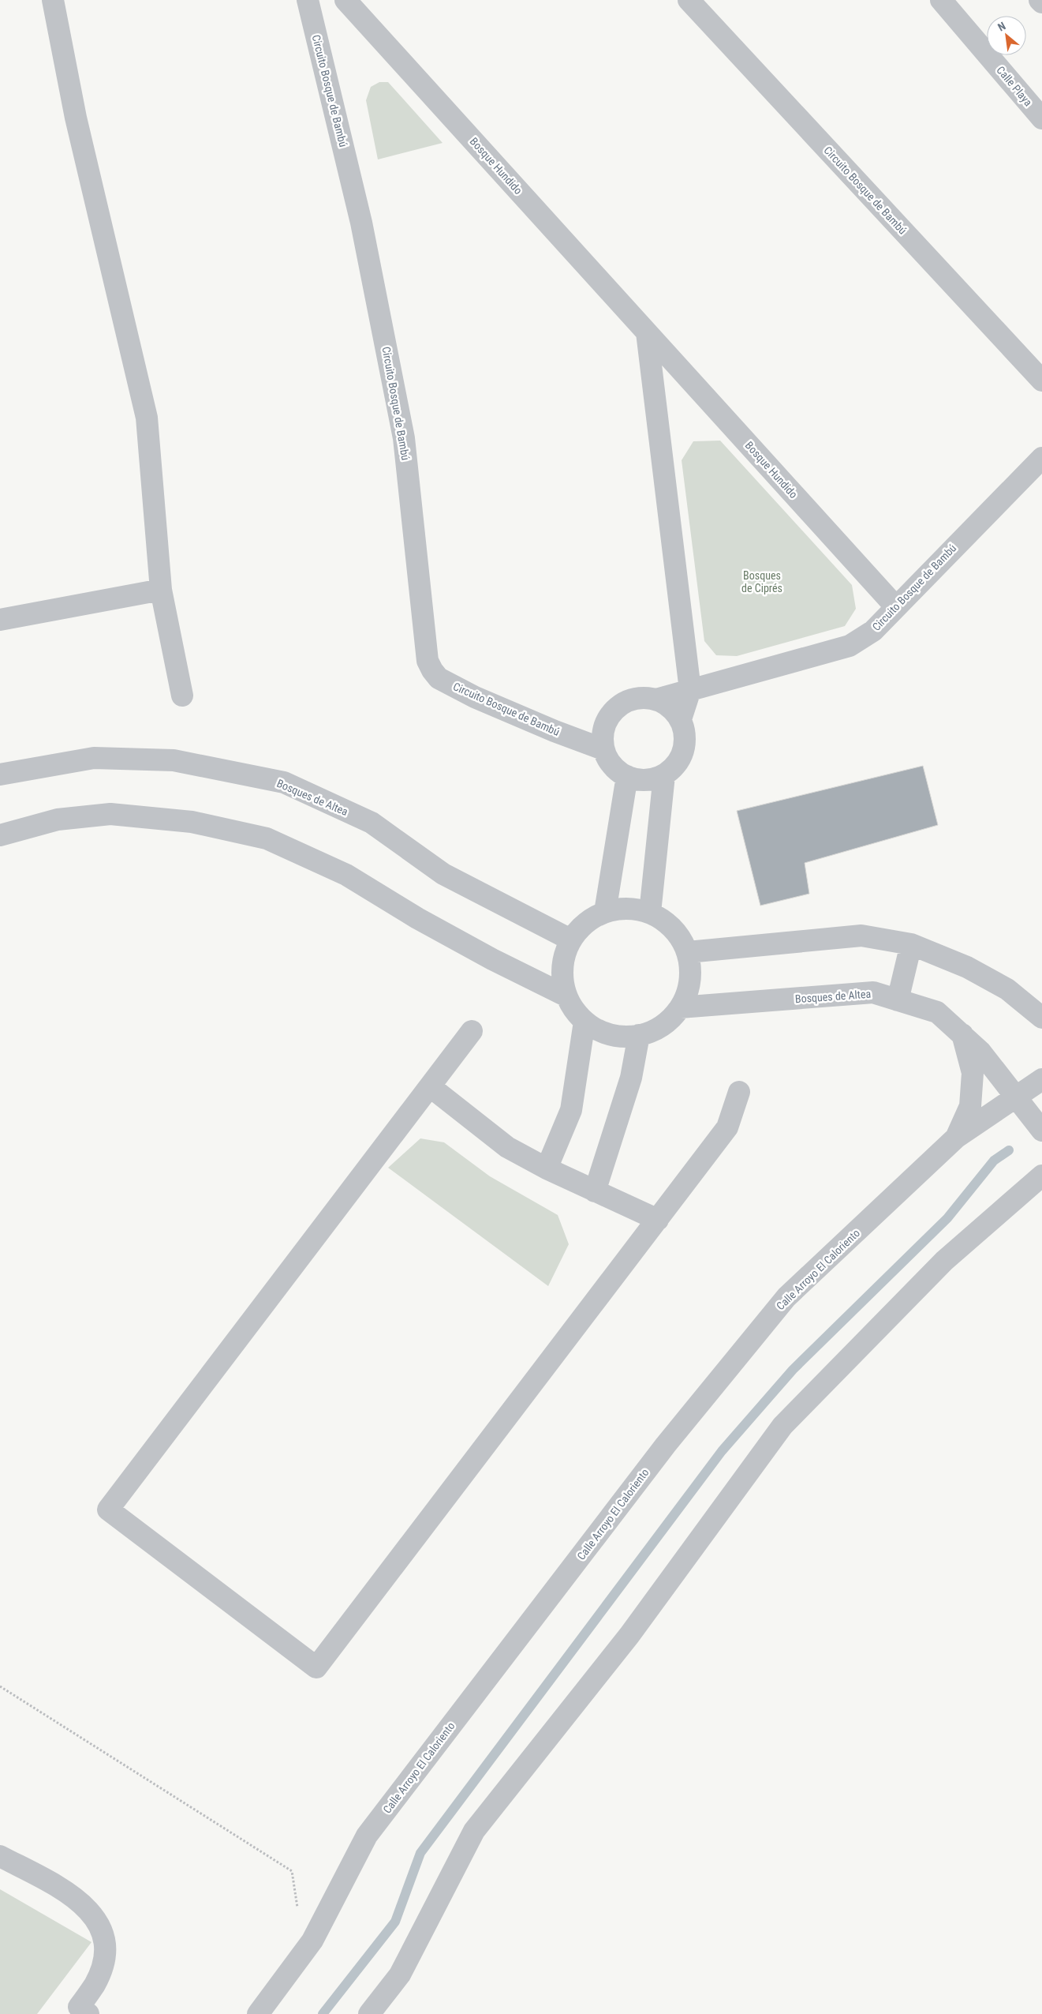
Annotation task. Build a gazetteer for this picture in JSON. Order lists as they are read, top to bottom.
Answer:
{
  "streets": {
    "street": [
      "Calle Playa",
      "Circuito Bosque de Bambú",
      "Bosque Hundido",
      "Bosques de Altea",
      "Calle Arroyo El Caloriento"
    ]
  },
  "crossings": [
    ["Circuito Bosque de Bambú", "Bosque Hundido"],
    ["Bosques de Altea", "Calle Arroyo El Caloriento"]
  ],
  "parks": ["Bosques de Ciprés"],
  "north": "top left"
}
